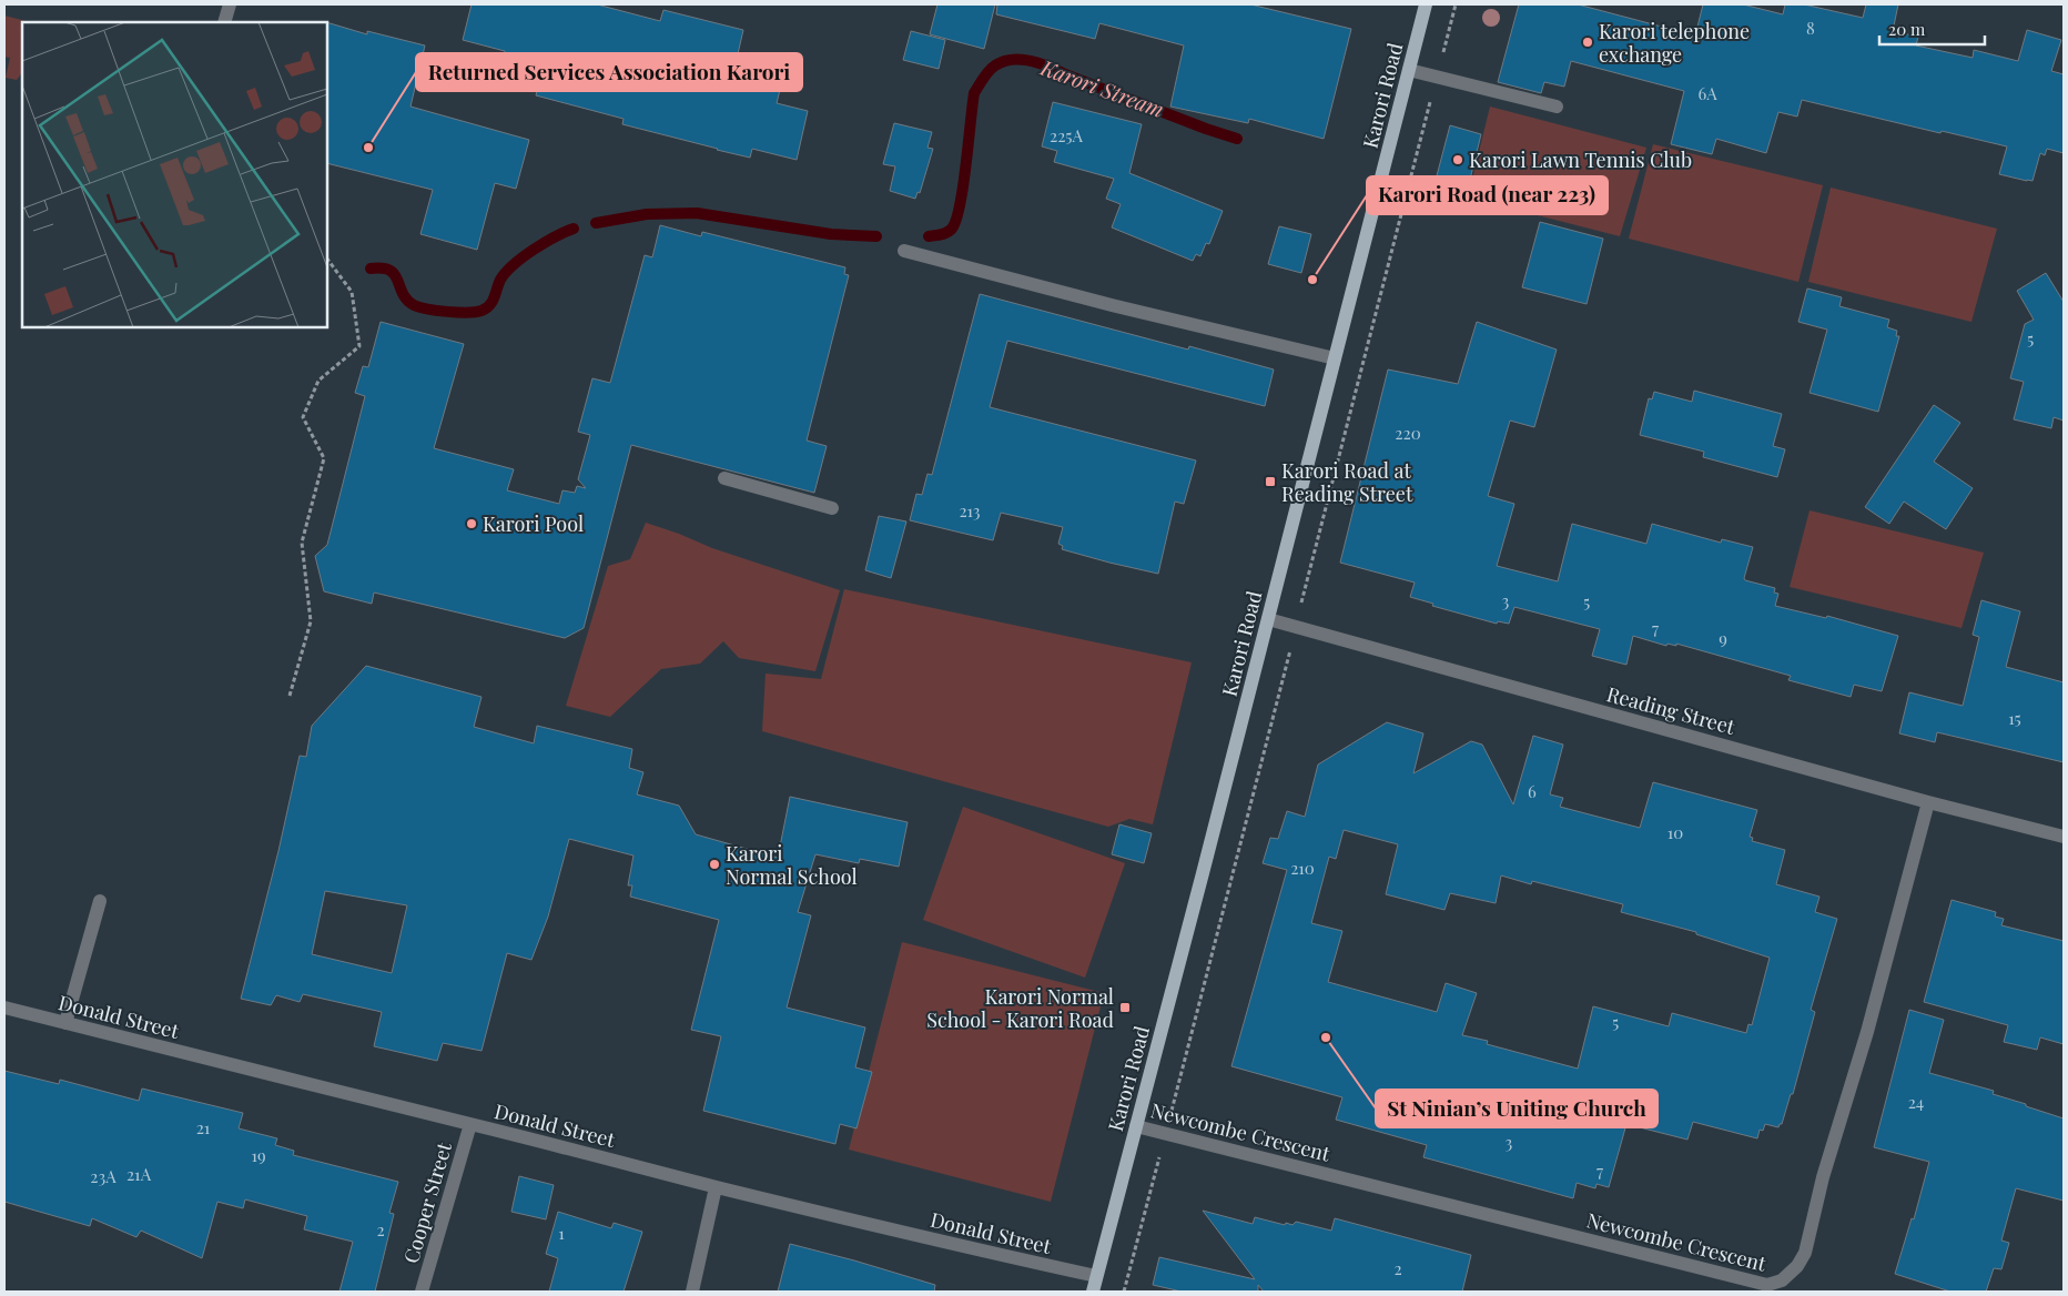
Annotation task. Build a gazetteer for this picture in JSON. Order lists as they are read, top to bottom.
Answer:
{
  "streets": {
    "main road": ["Karori Road"],
    "street": [
      "Reading Street",
      "Donald Street",
      "Newcombe Crescent",
      "Cooper Street"
    ]
  },
  "crossings": [
    ["Karori Road", "Reading Street"],
    ["Karori Road", "Donald Street"],
    ["Karori Road", "Newcombe Crescent"],
    ["Reading Street", "Newcombe Crescent"],
    ["Donald Street", "Cooper Street"]
  ],
  "water": ["Karori Stream"],
  "places": {
    "other": [
      "Karori telephone exchange",
      "Returned Services Association Karori",
      "Karori Lawn Tennis Club",
      "Karori Road (near 223)",
      "Karori Pool",
      "Karori Normal School",
      "St Ninian’s Uniting Church"
    ],
    "transit": ["Karori Road at Reading Street", "Karori Normal School - Karori Road"]
  },
  "house_numbers": [
    "8",
    "6A",
    "225A",
    "5",
    "220",
    "213",
    "3",
    "5",
    "7",
    "9",
    "15",
    "6",
    "10",
    "210",
    "5",
    "24",
    "21",
    "3",
    "19",
    "7",
    "21A",
    "23A",
    "2",
    "1",
    "2"
  ],
  "scale_bar": "20 m"
}
